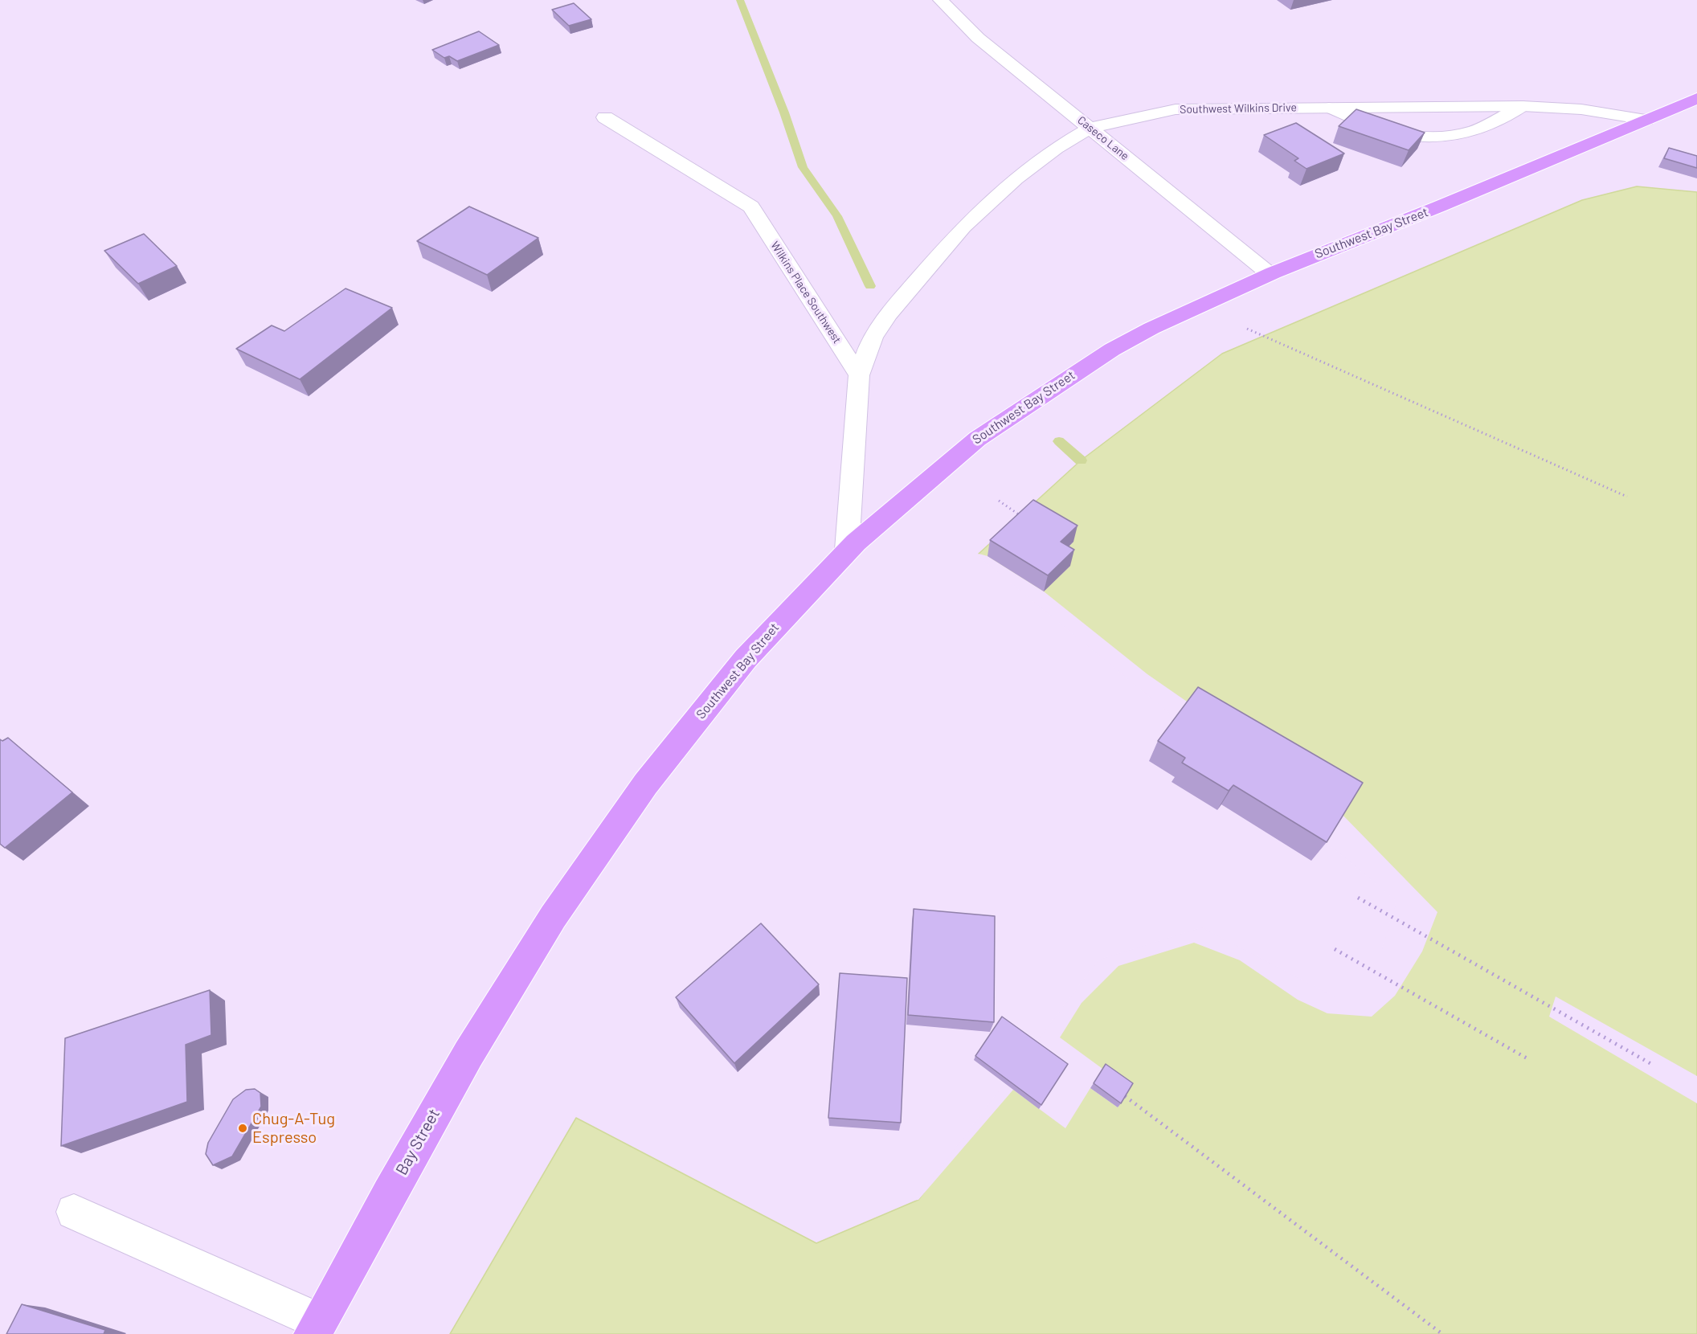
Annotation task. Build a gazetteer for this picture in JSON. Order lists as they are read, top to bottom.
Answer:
{
  "streets": {
    "main road": ["Southwest Bay Street", "Bay Street"],
    "street": ["Southwest Wilkins Drive", "Caseco Lane", "Wilkins Place Southwest"]
  },
  "crossings": [
    ["Southwest Wilkins Drive", "Caseco Lane"],
    ["Southwest Wilkins Drive", "Southwest Bay Street"],
    ["Southwest Wilkins Drive", "Wilkins Place Southwest"],
    ["Caseco Lane", "Southwest Bay Street"],
    ["Southwest Bay Street", "Bay Street"]
  ],
  "places": ["Chug-A-Tug Espresso"]
}
